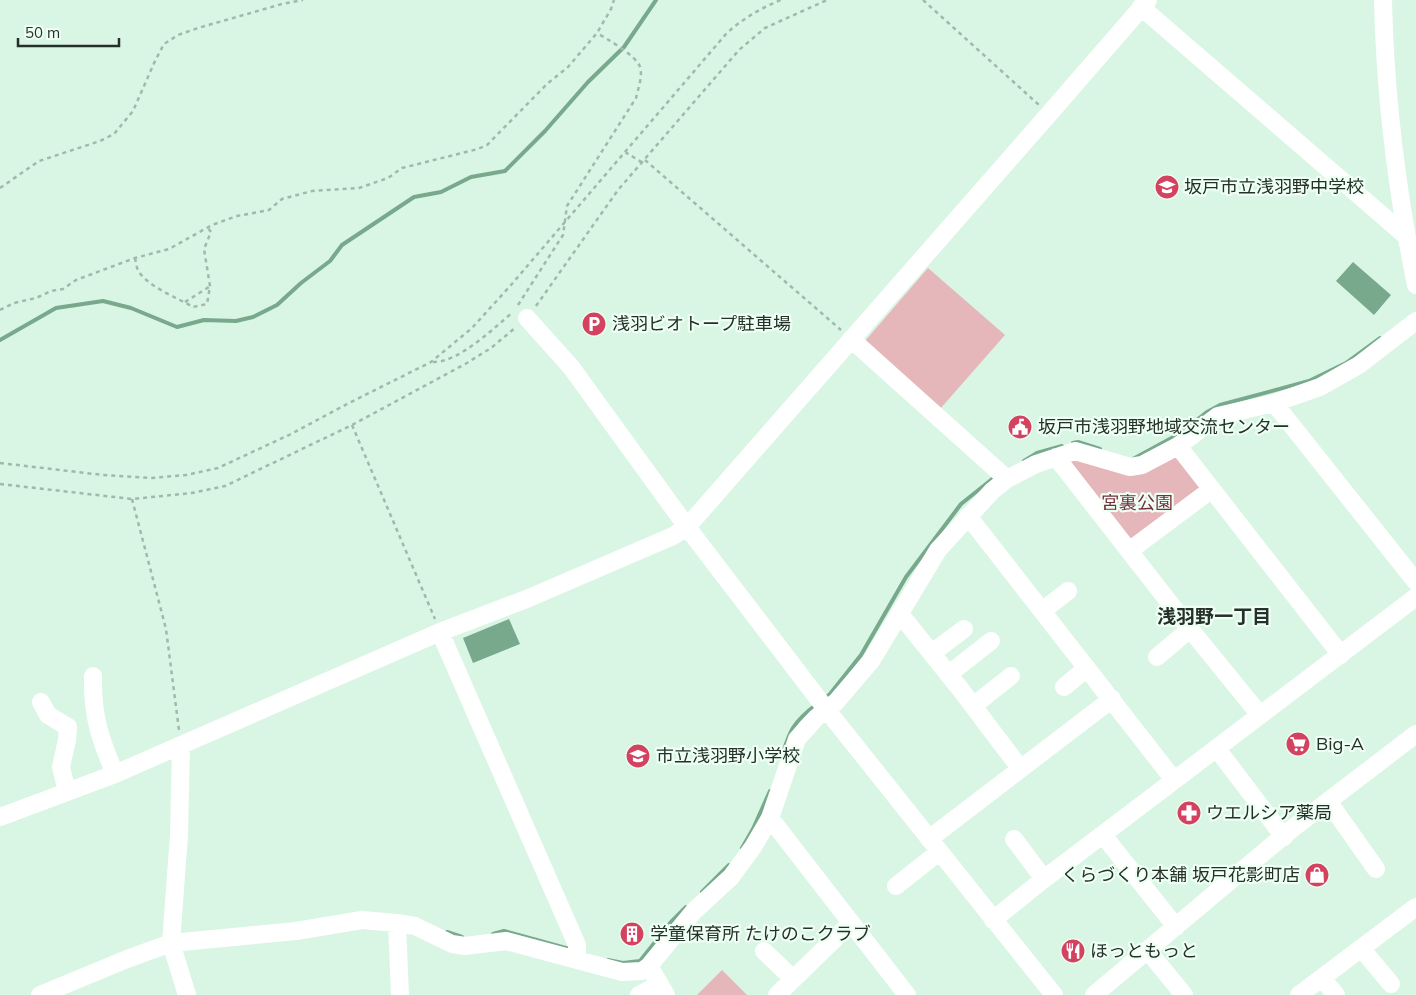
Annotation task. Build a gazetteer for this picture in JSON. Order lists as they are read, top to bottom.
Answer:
{
  "districts": ["浅羽野一丁目"],
  "parks": ["宮裏公園"],
  "places": {
    "school or university": ["坂戸市立浅羽野中学校", "市立浅羽野小学校"],
    "parking": ["浅羽ビオトープ駐車場"],
    "public building": ["坂戸市浅羽野地域交流センター"],
    "supermarket": ["Big-A"],
    "pharmacy": ["ウエルシア薬局"],
    "shop": ["くらづくり本舗 坂戸花影町店"],
    "building": ["学童保育所 たけのこクラブ"],
    "restaurant": ["ほっともっと"]
  },
  "scale_bar": "50 m"
}
